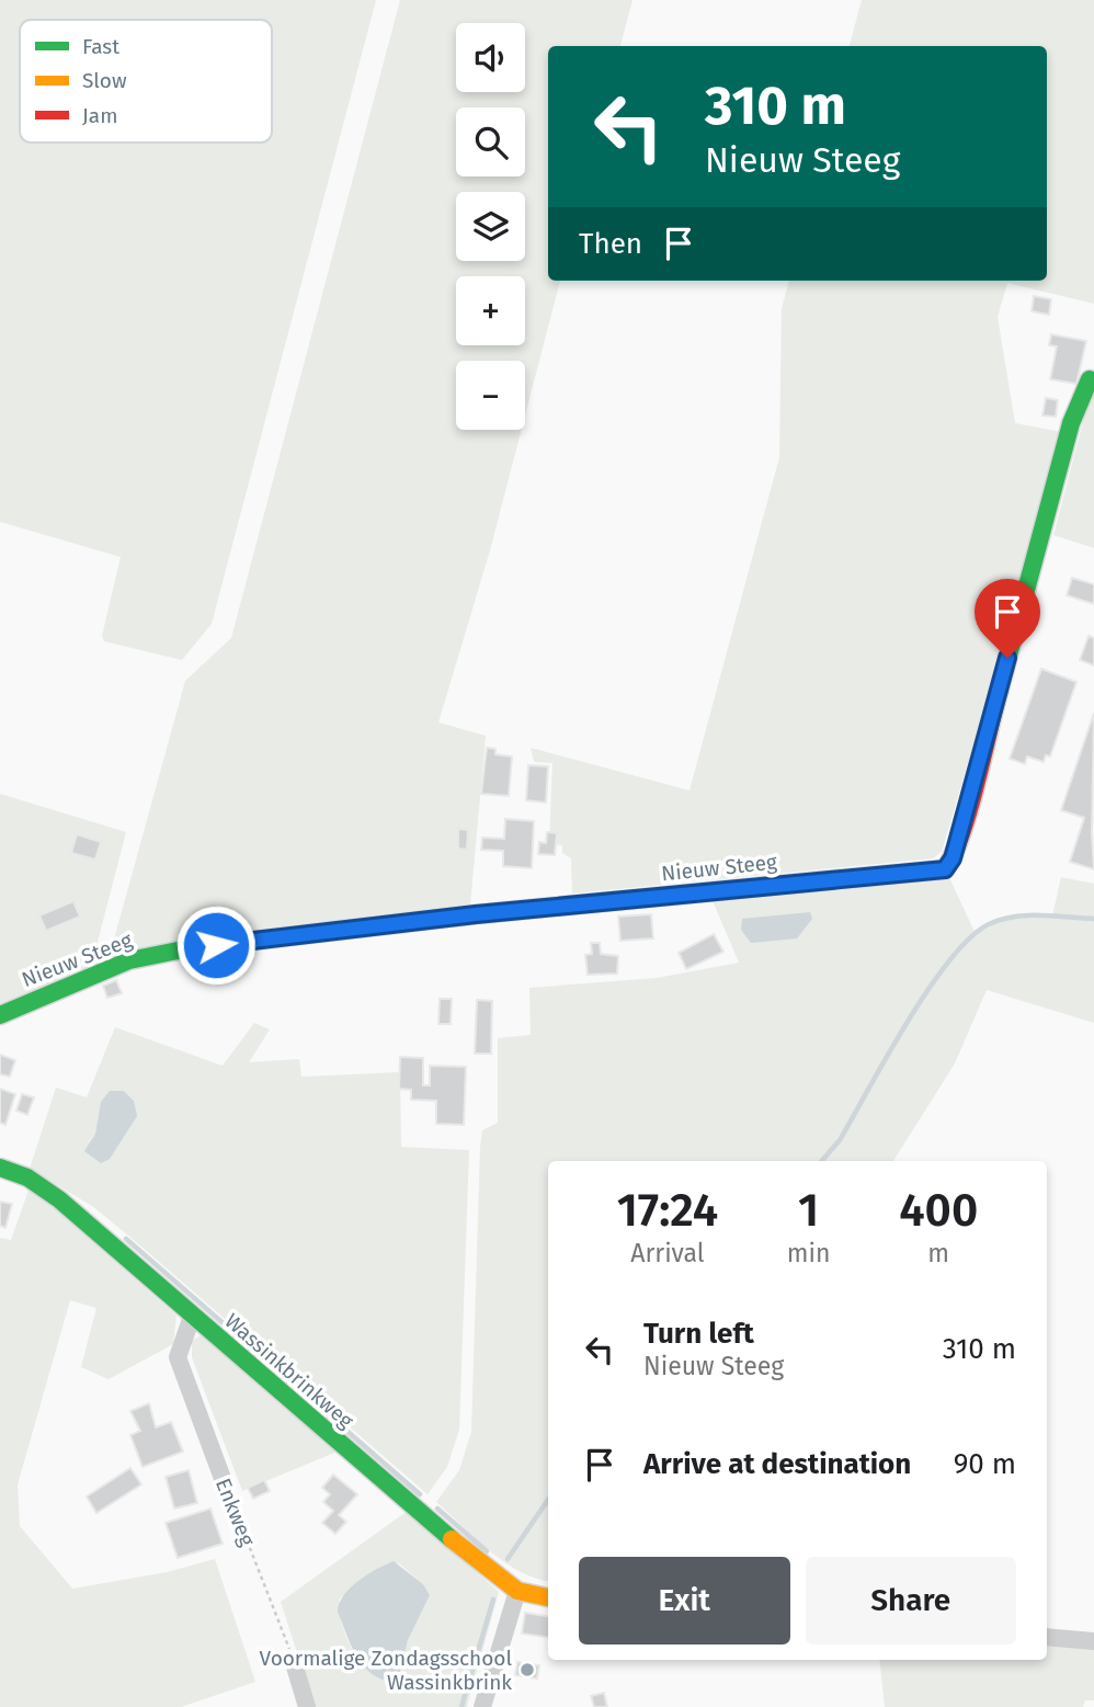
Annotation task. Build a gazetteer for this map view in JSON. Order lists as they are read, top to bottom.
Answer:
{
  "streets": {
    "street": ["Nieuw Steeg", "Wassinkbrinkweg", "Enkweg"]
  },
  "crossings": [
    ["Wassinkbrinkweg", "Enkweg"]
  ],
  "places": ["Voormalige Zondagsschool Wassinkbrink"],
  "legend": ["Fast", "Slow", "Jam"],
  "page": {
    "map_buttons": ["+", "−"],
    "turn": ["310 m", "Nieuw Steeg"],
    "then": "Then",
    "eta": [
      "17:24",
      "Arrival",
      "1",
      "min",
      "400",
      "m"
    ],
    "list": [
      {
        "name": "Turn left",
        "note": "Nieuw Steeg",
        "value": "310 m"
      },
      {
        "name": "Arrive at destination",
        "value": "90 m"
      }
    ],
    "buttons": ["Exit", "Share"]
  }
}
